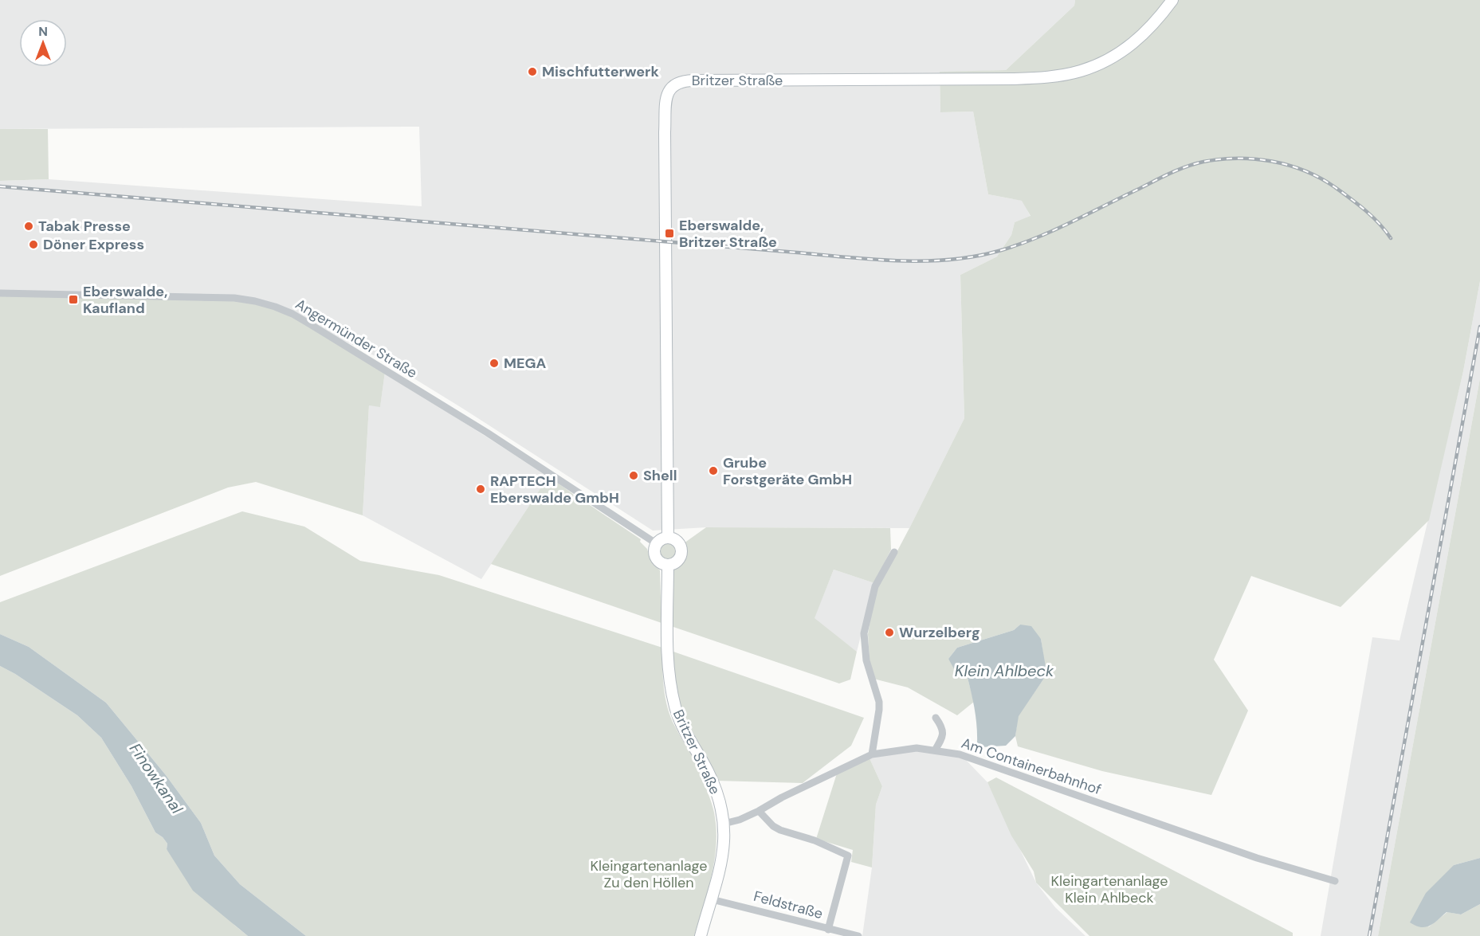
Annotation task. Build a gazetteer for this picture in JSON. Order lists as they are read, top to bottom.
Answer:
{
  "streets": {
    "main road": ["Britzer Straße"],
    "street": ["Angermünder Straße", "Am Containerbahnhof", "Feldstraße"]
  },
  "crossings": [
    ["Britzer Straße", "Angermünder Straße"],
    ["Britzer Straße", "Am Containerbahnhof"],
    ["Britzer Straße", "Feldstraße"]
  ],
  "water": ["Klein Ahlbeck", "Finowkanal"],
  "parks": ["Kleingartenanlage Zu den Höllen", "Kleingartenanlage Klein Ahlbeck"],
  "places": {
    "other": [
      "Mischfutterwerk",
      "Tabak Presse",
      "Döner Express",
      "MEGA",
      "Grube Forstgeräte GmbH",
      "Shell",
      "RAPTECH Eberswalde GmbH",
      "Wurzelberg"
    ],
    "transit": ["Eberswalde, Britzer Straße", "Eberswalde, Kaufland"]
  },
  "north": "top"
}
